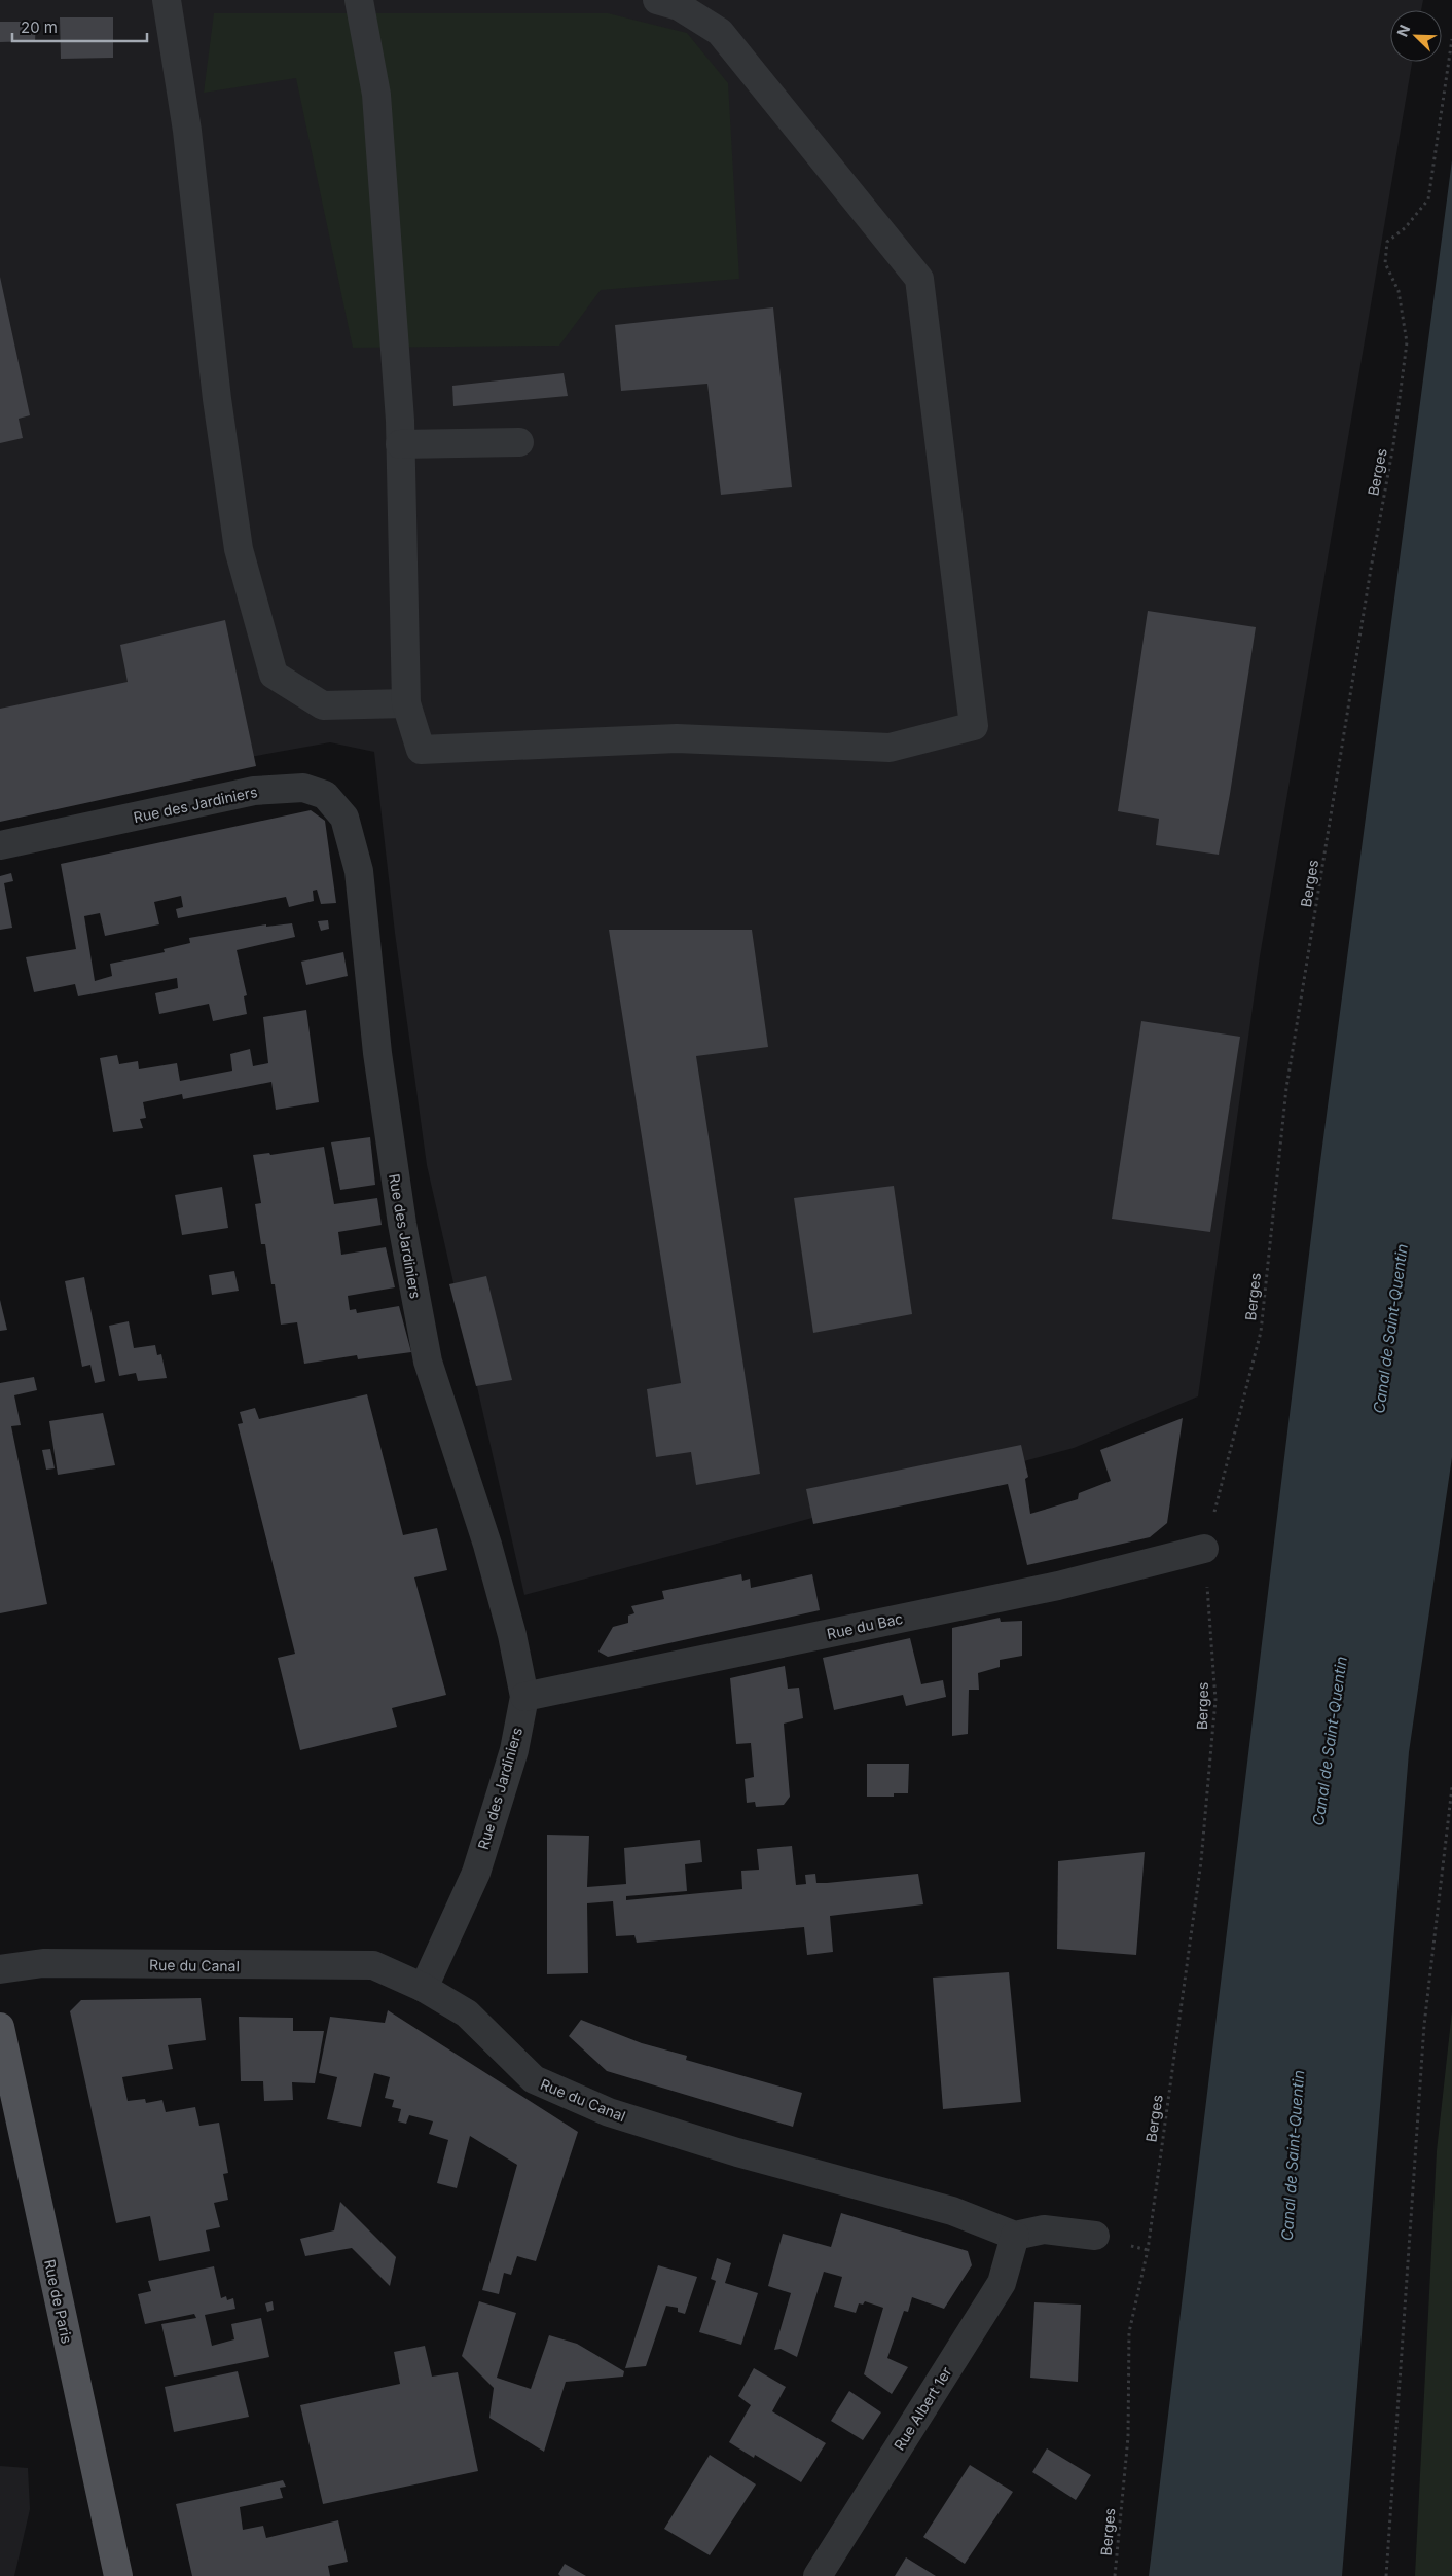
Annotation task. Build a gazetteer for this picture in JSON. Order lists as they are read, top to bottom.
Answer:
{
  "streets": {
    "main road": ["Rue de Paris"],
    "street": [
      "Rue des Jardiniers",
      "Rue du Bac",
      "Rue du Canal",
      "Rue Albert 1er"
    ],
    "path": ["Berges"]
  },
  "crossings": [
    ["Berges", "Rue du Bac"],
    ["Rue des Jardiniers", "Rue du Bac"],
    ["Rue des Jardiniers", "Rue du Canal"],
    ["Rue du Canal", "Rue Albert 1er"]
  ],
  "water": ["Canal de Saint-Quentin"],
  "scale_bar": "20 m",
  "north": "top left"
}
